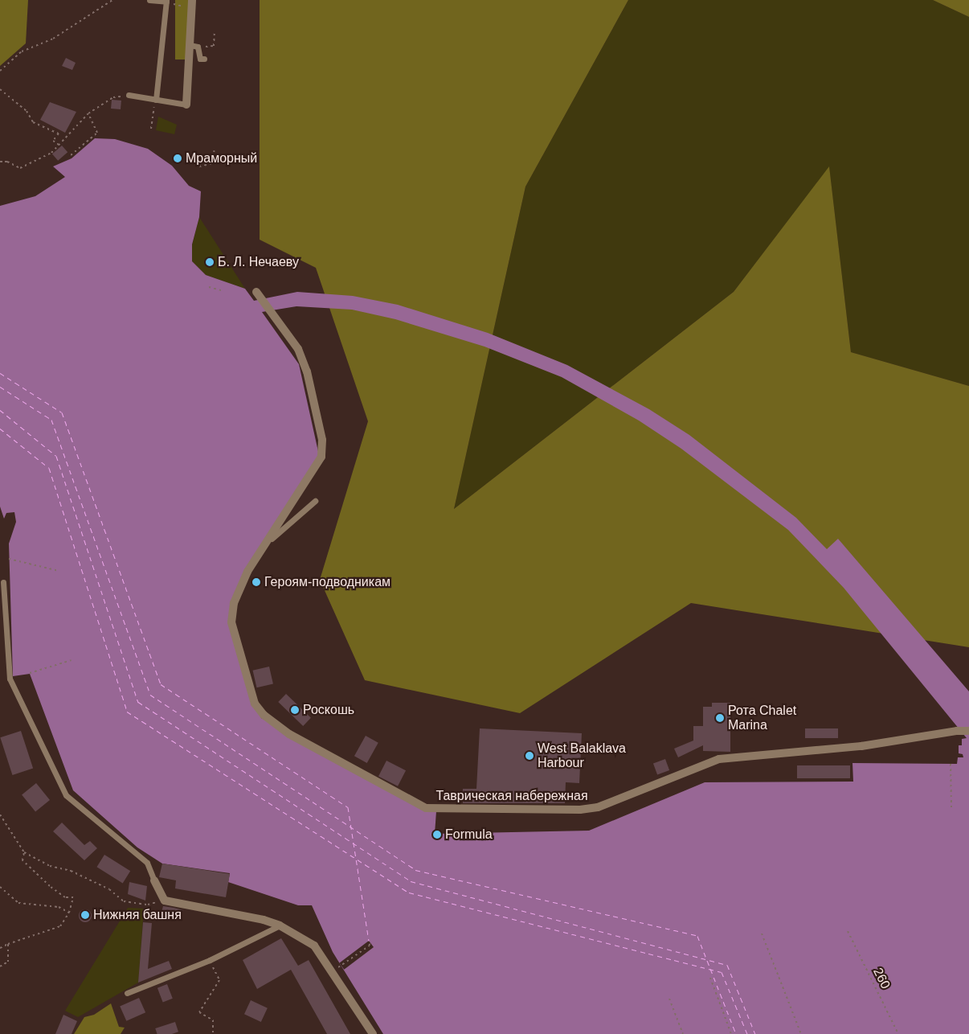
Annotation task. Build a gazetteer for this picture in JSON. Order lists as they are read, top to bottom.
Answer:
{
  "streets": {
    "street": ["Таврическая набережная"],
    "path": ["260"]
  },
  "places": [
    "Мраморный",
    "Б. Л. Нечаеву",
    "Героям-подводникам",
    "Роскошь",
    "Рота Chalet Marina",
    "West Balaklava Harbour",
    "Formula",
    "Нижняя башня"
  ]
}
